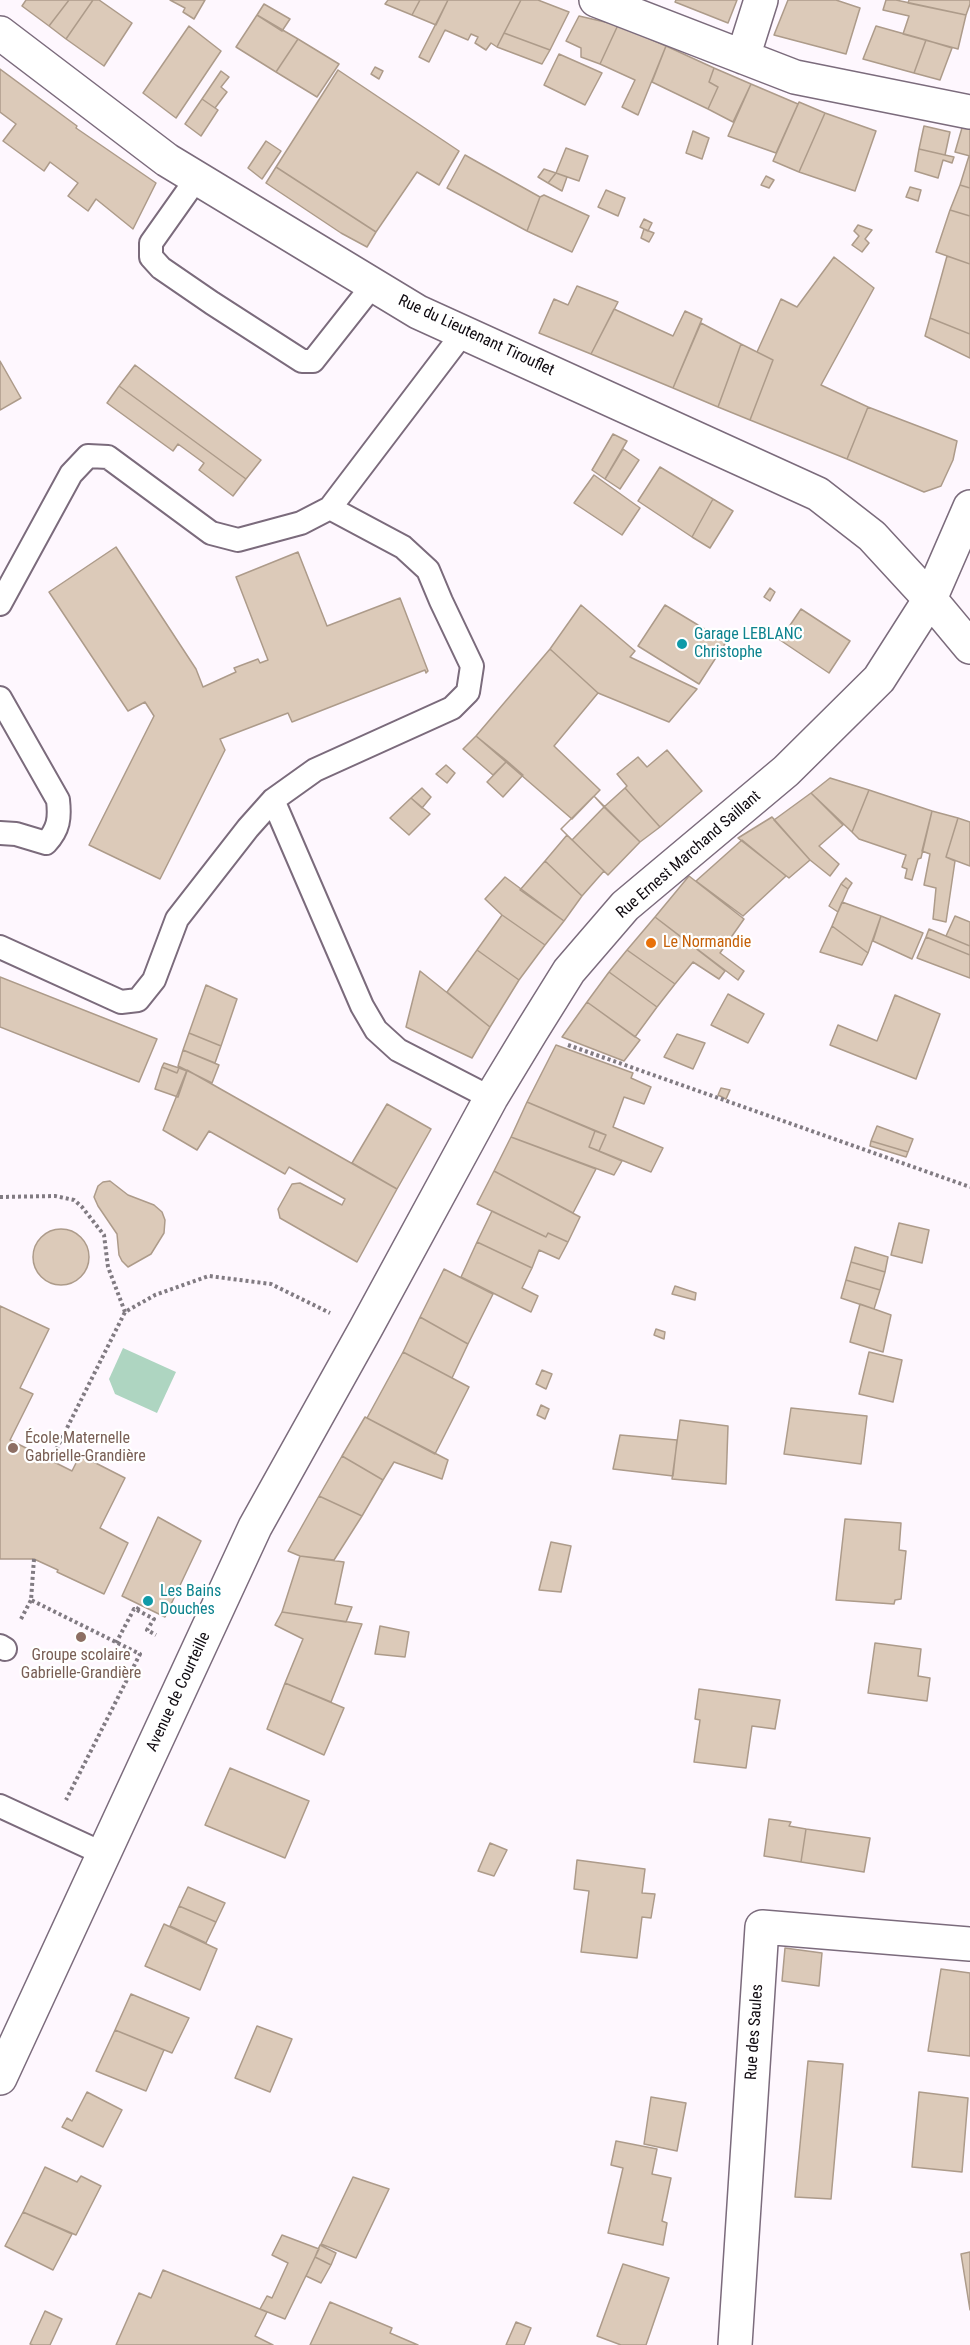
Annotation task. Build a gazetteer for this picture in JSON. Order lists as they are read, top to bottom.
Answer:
{
  "streets": {
    "street": [
      "Rue du Lieutenant Tirouflet",
      "Rue Ernest Marchand Saillant",
      "Avenue de Courteille",
      "Rue des Saules"
    ]
  },
  "crossings": [
    ["Rue du Lieutenant Tirouflet", "Rue Ernest Marchand Saillant"],
    ["Rue Ernest Marchand Saillant", "Avenue de Courteille"]
  ],
  "places": [
    "Garage LEBLANC Christophe",
    "Le Normandie",
    "École Maternelle Gabrielle-Grandière",
    "Les Bains Douches",
    "Groupe scolaire Gabrielle-Grandière"
  ]
}
